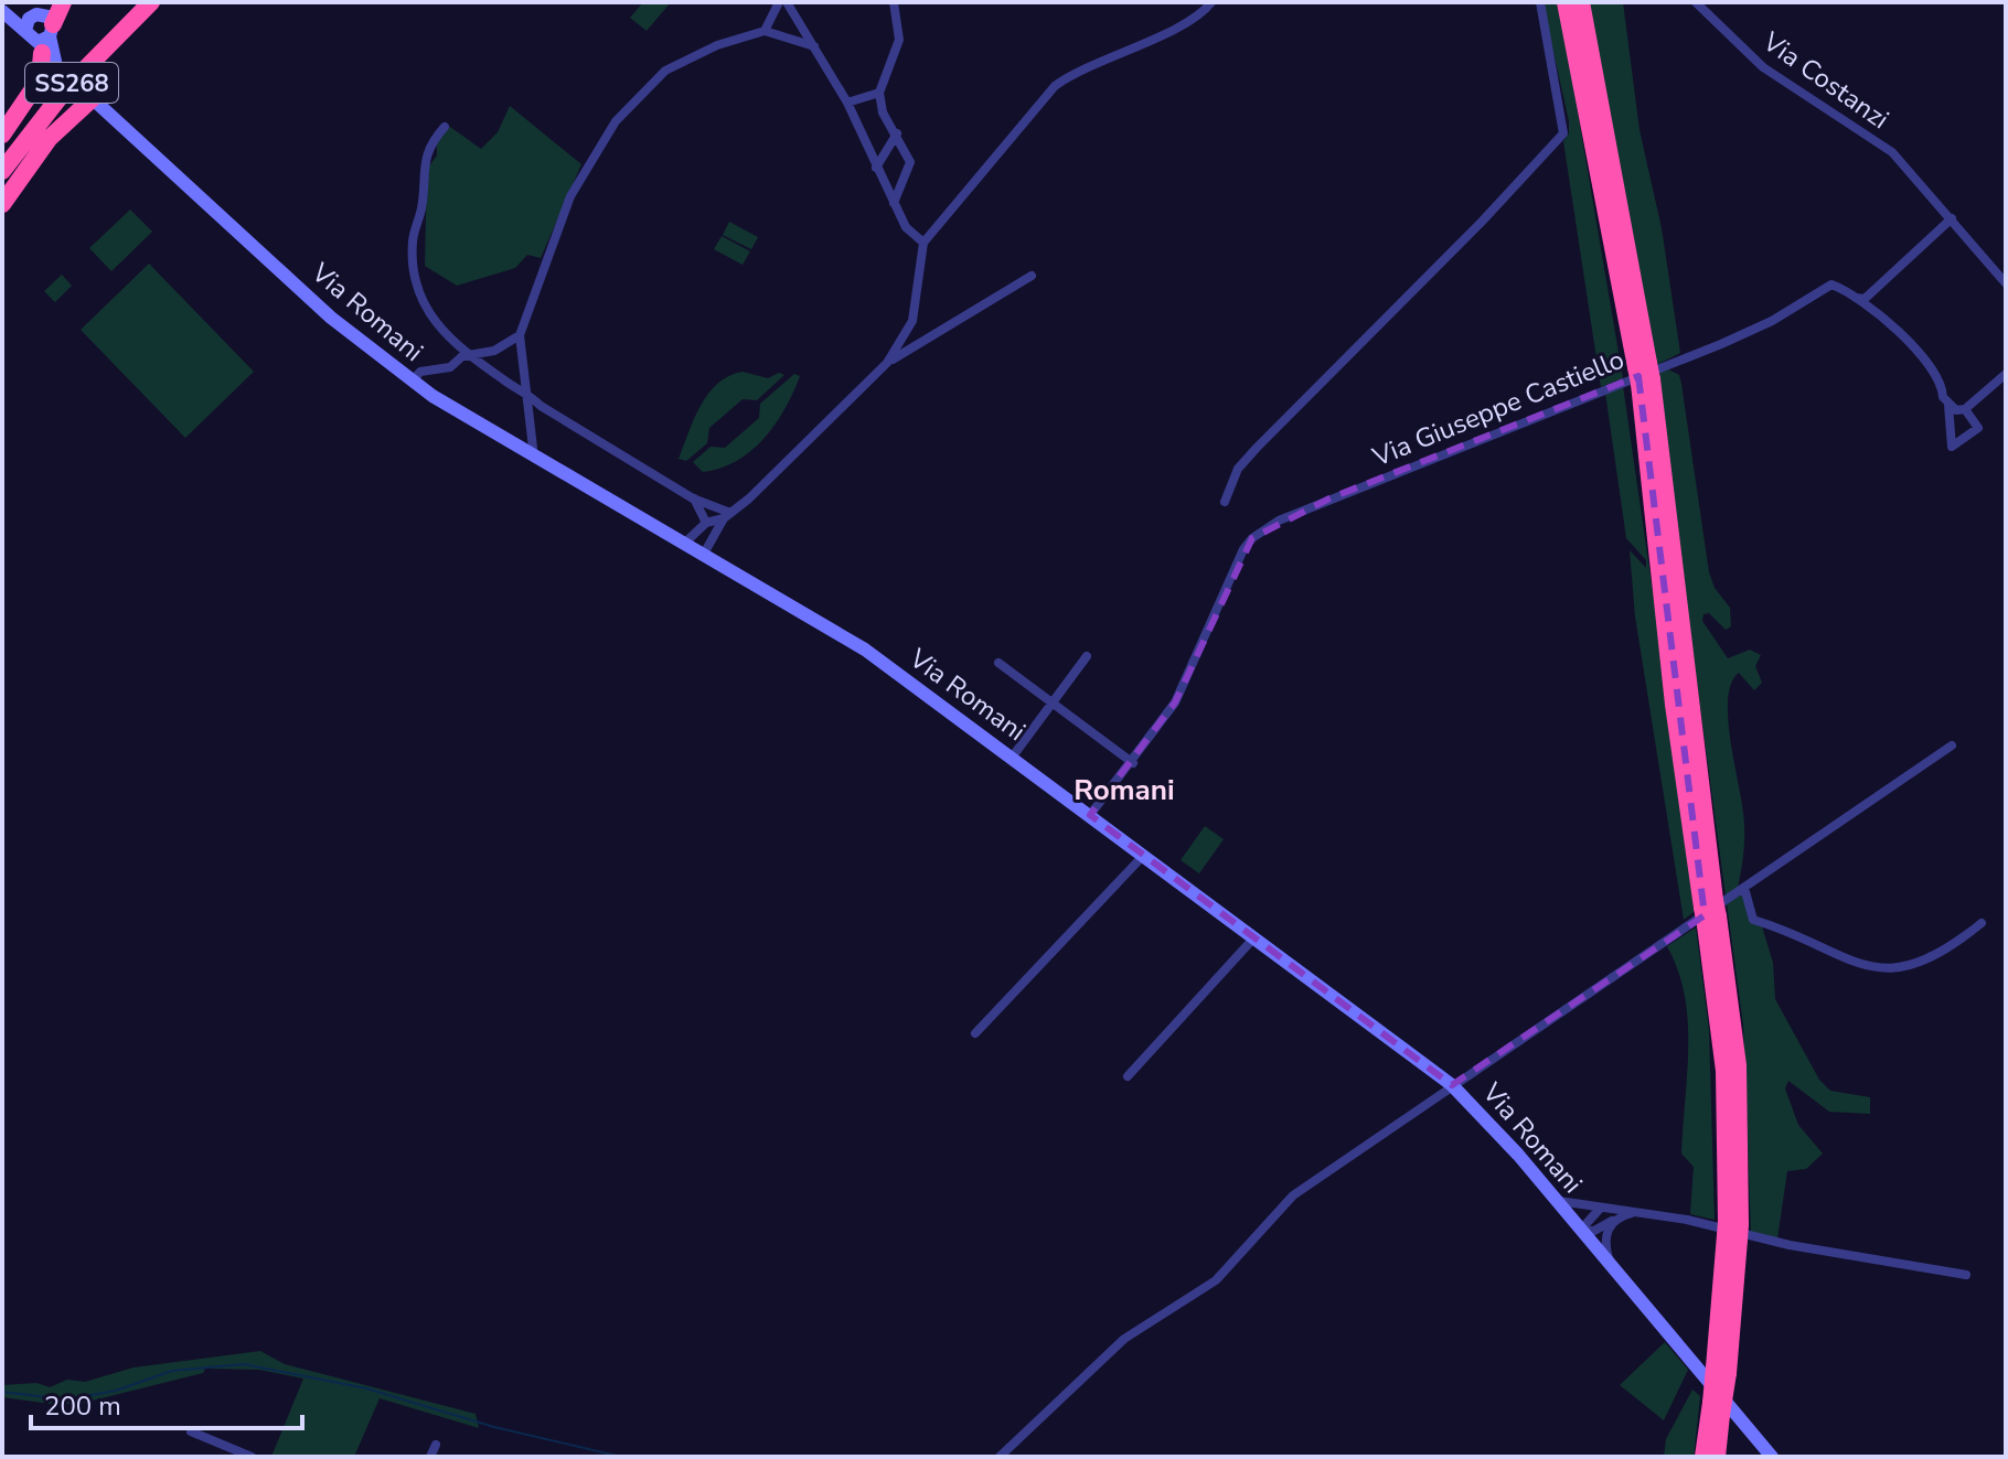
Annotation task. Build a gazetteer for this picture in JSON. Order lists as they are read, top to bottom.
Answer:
{
  "streets": {
    "highway": ["SS268"],
    "street": ["Via Costanzi", "Via Romani", "Via Giuseppe Castiello"]
  },
  "crossings": [
    ["SS268", "Via Romani"],
    ["Via Romani", "Via Giuseppe Castiello"]
  ],
  "districts": ["Romani"],
  "scale_bar": "200 m"
}
